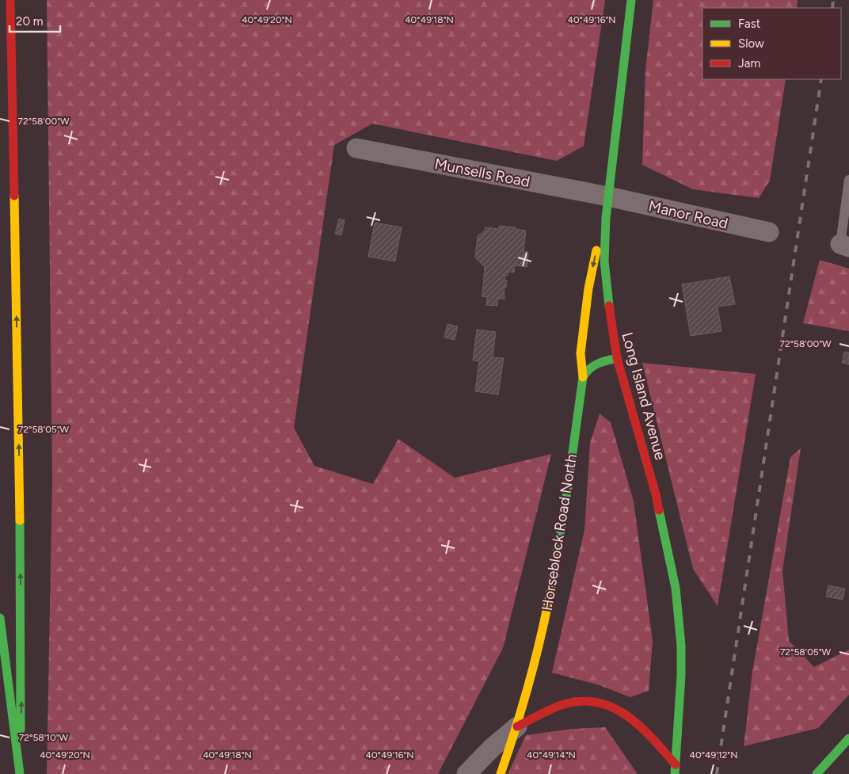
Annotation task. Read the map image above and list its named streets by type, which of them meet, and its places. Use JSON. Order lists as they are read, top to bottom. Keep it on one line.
{"streets":{"main road":["Long Island Avenue","Horseblock Road North"],"street":["Munsells Road","Manor Road"]},"crossings":[["Munsells Road","Manor Road"],["Munsells Road","Long Island Avenue"],["Munsells Road","Horseblock Road North"],["Manor Road","Long Island Avenue"],["Manor Road","Horseblock Road North"],["Long Island Avenue","Horseblock Road North"]],"legend":["Fast","Slow","Jam"],"scale_bar":"20 m","coordinates":["40°49'20\"N","40°49'18\"N","40°49'16\"N","72°58'00\"W","72°58'05\"W","72°58'10\"W","40°49'14\"N","40°49'12\"N"]}
